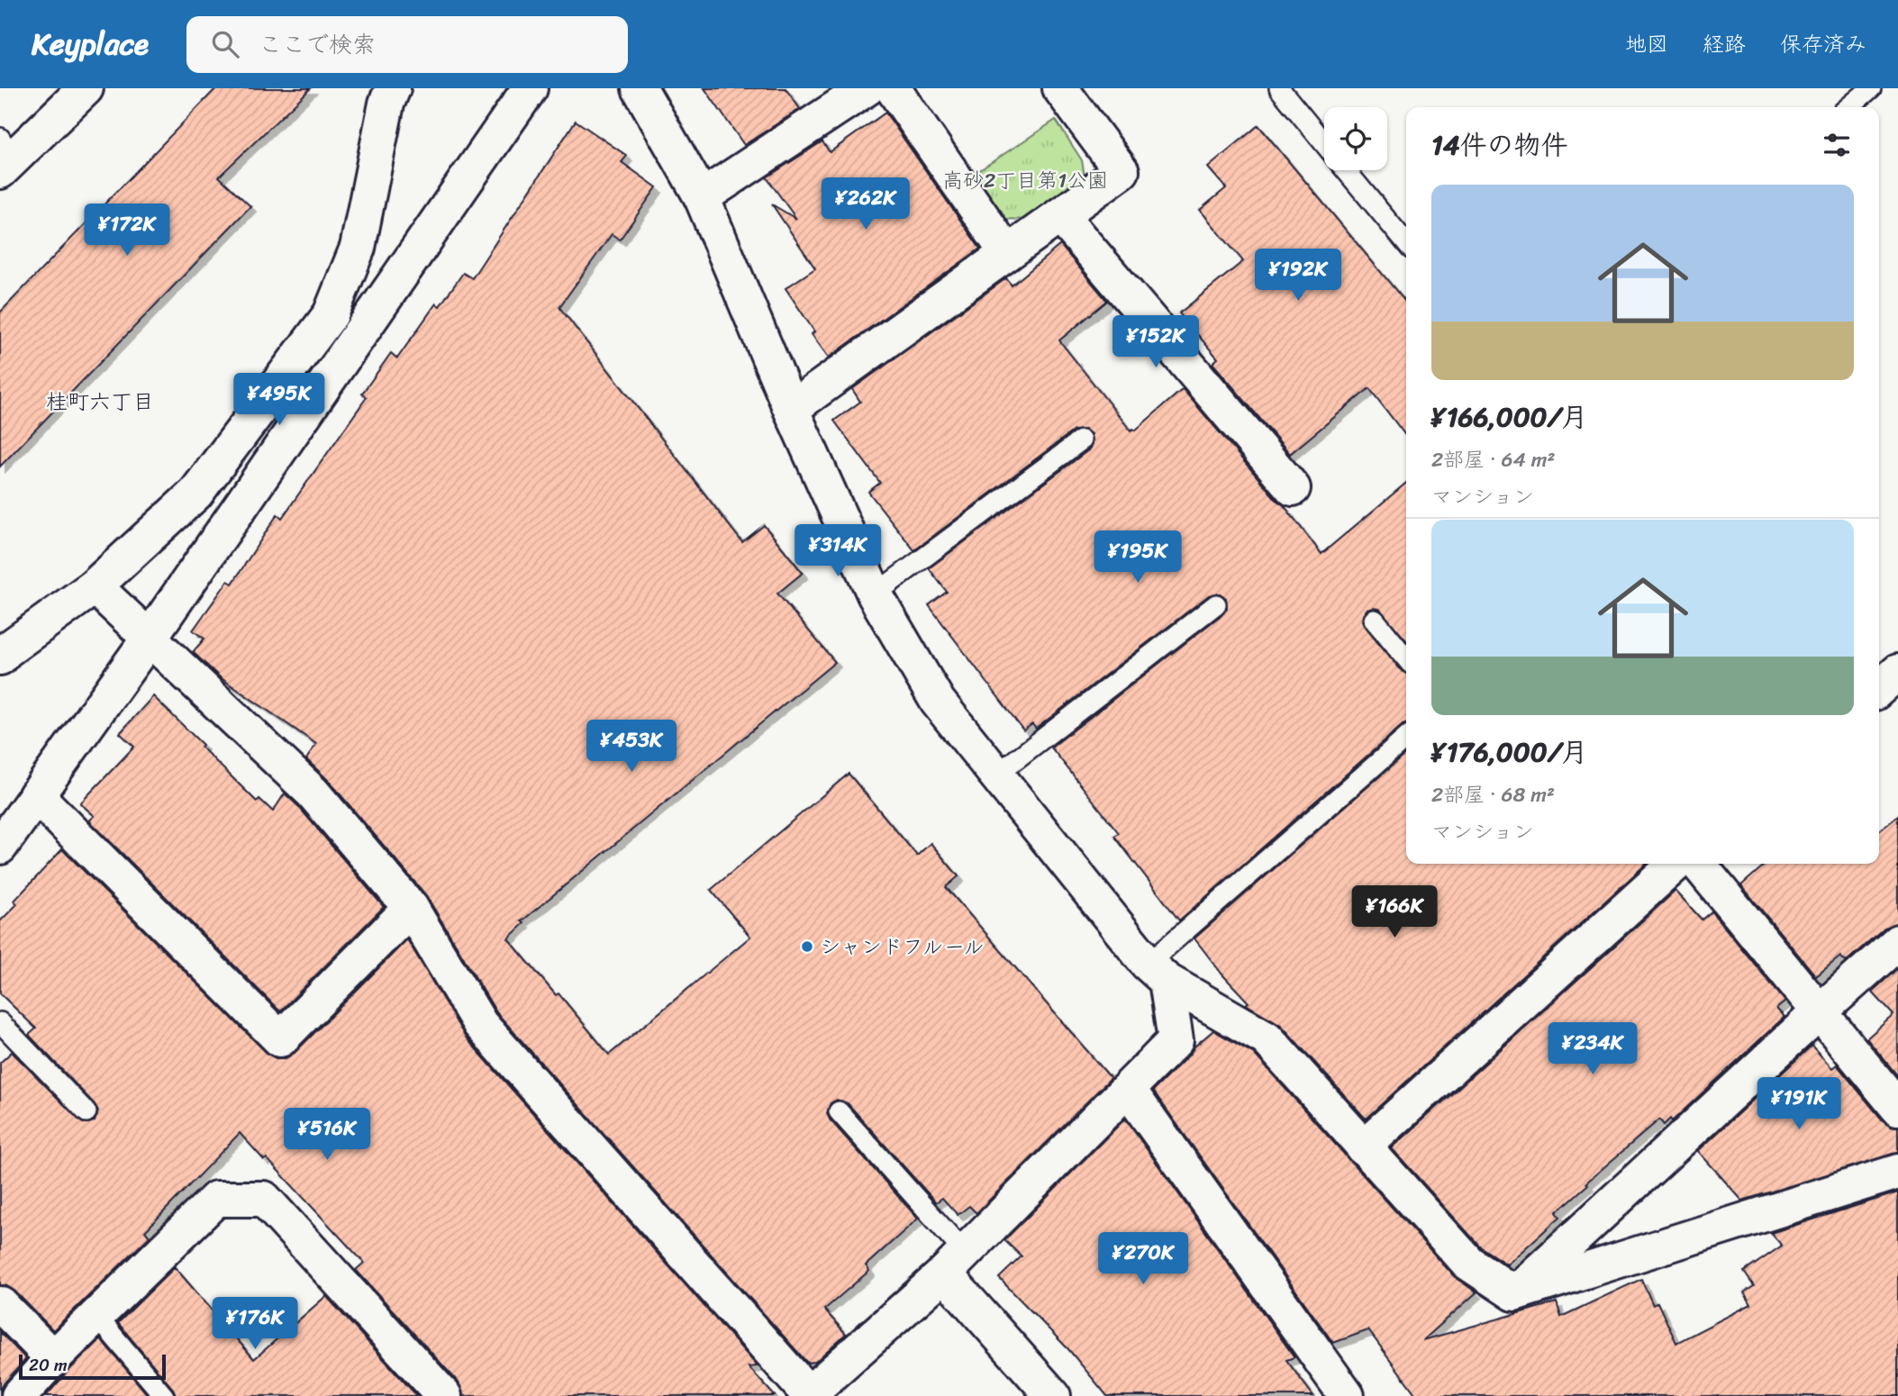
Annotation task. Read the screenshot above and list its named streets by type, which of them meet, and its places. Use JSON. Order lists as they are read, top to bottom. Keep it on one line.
{"districts":["桂町六丁目"],"parks":["高砂2丁目第1公園"],"places":["シャンドフルール"],"scale_bar":"20 m","page":{"header":"Keyplace","search":"ここで検索","nav":["地図","経路","保存済み"],"heading":"14件の物件","price":["¥262K","¥172K","¥192K","¥152K","¥495K","¥314K","¥195K","¥453K","¥166K","¥234K","¥191K","¥516K","¥270K","¥176K"],"list":[{"name":"¥166,000/月","note":"2部屋 · 64 m² · マンション"},{"name":"¥176,000/月","note":"2部屋 · 68 m² · マンション"}],"scale":"20 m"}}
